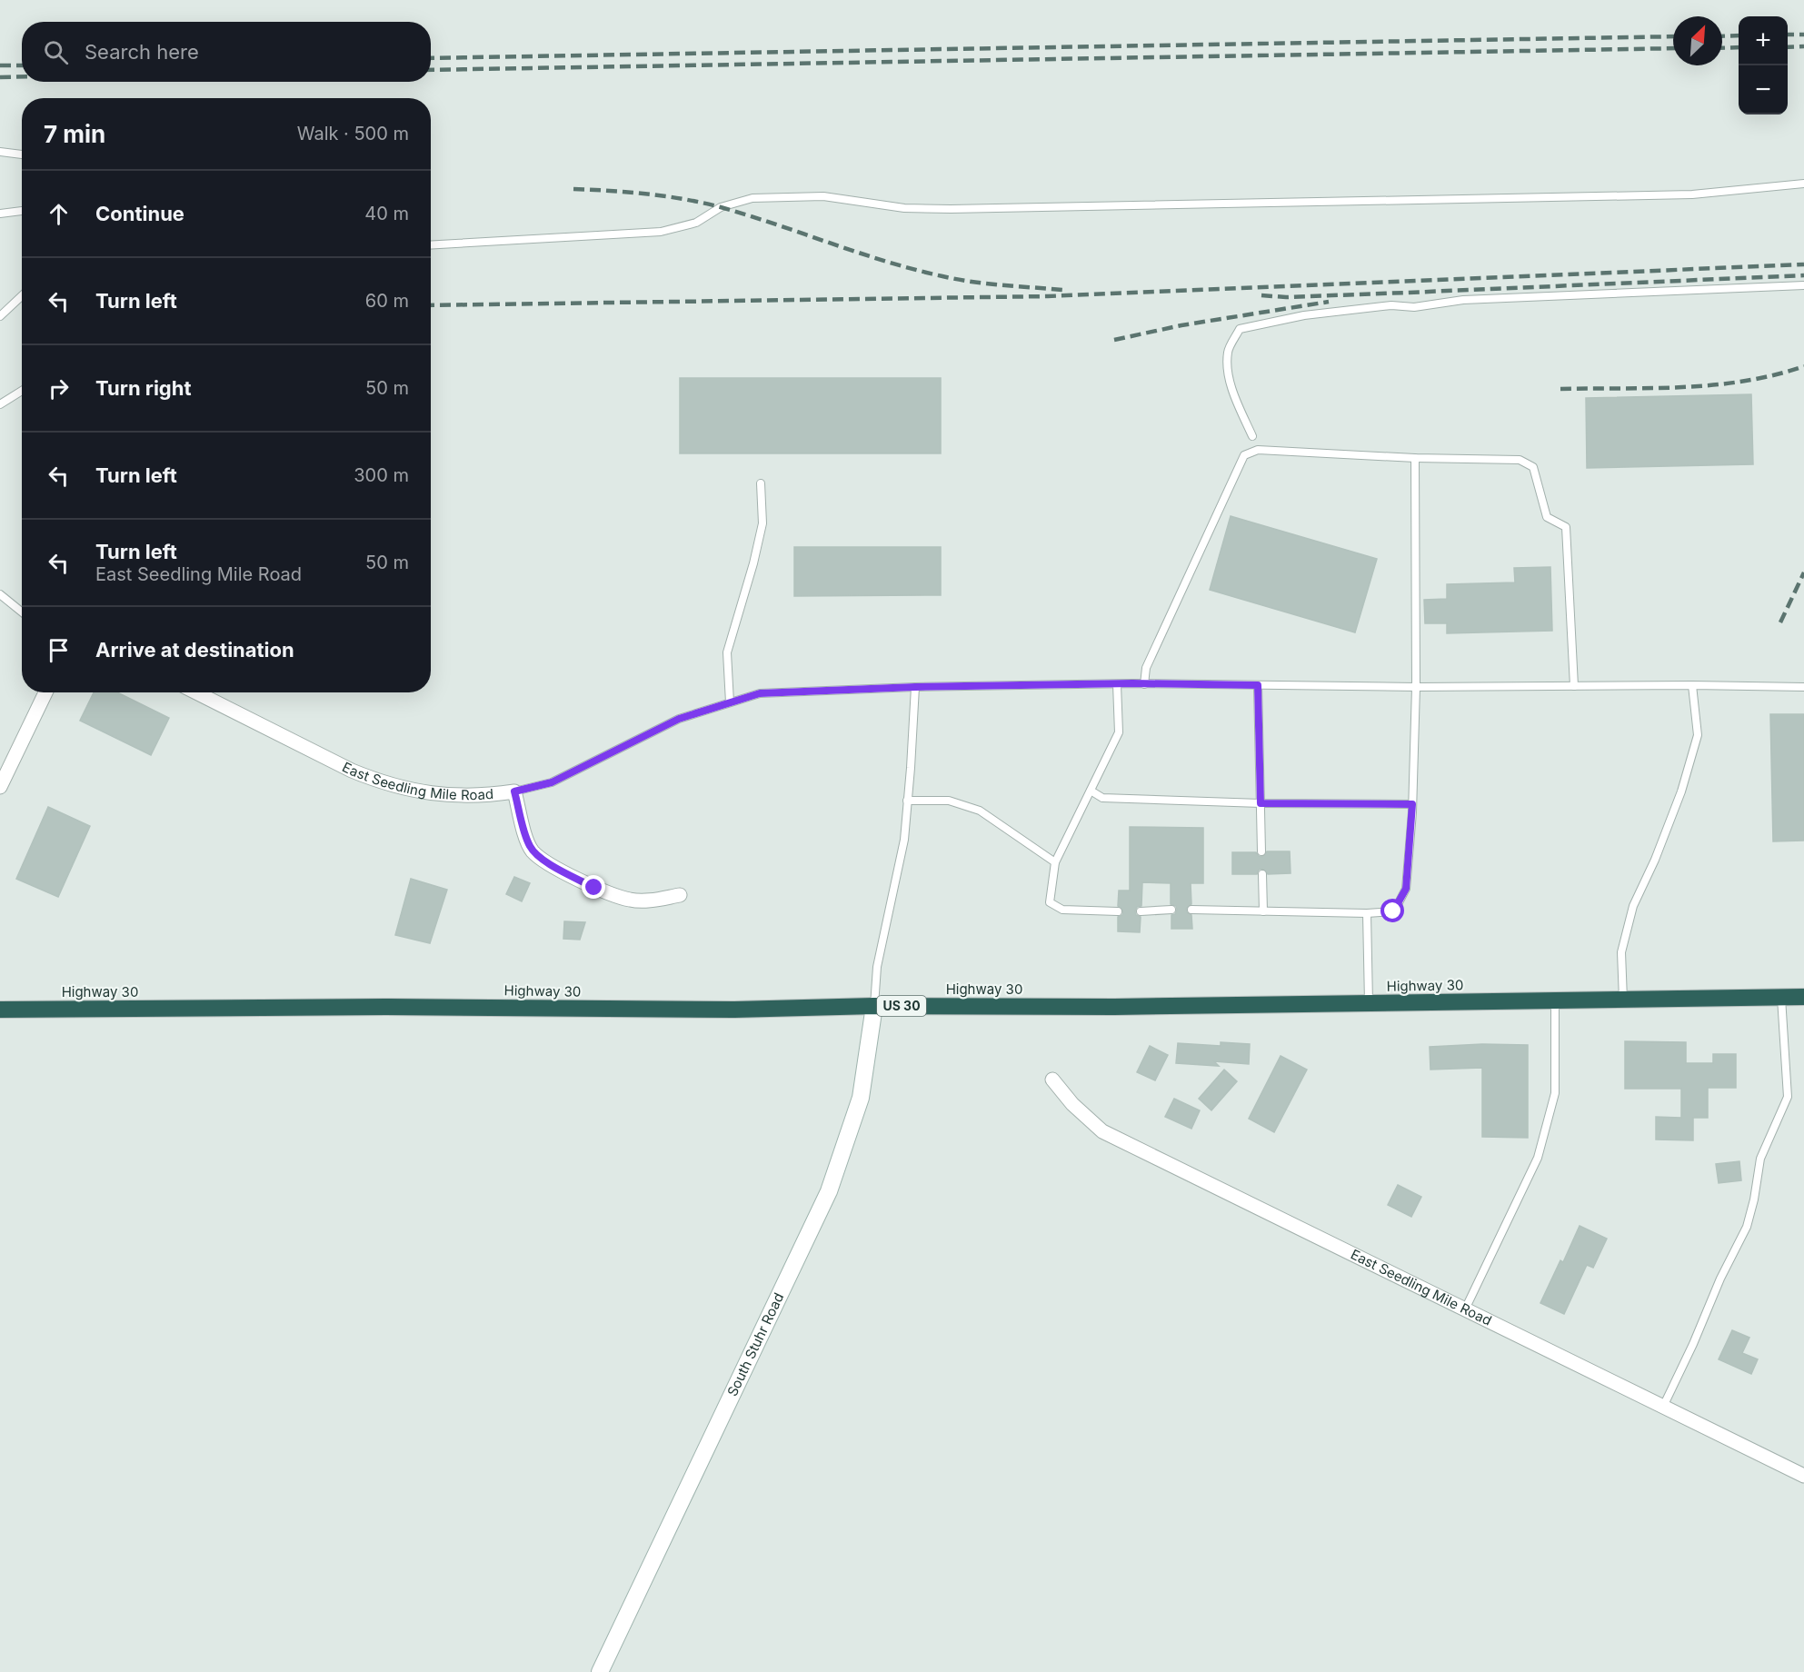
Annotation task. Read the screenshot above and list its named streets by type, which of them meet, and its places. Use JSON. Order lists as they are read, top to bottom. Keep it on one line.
{"streets":{"highway":["Highway 30","US 30"],"main road":["South Stuhr Road"],"street":["East Seedling Mile Road"]},"crossings":[["Highway 30","South Stuhr Road"]],"north":"top right","page":{"map_buttons":["+","−"],"search":"Search here","heading":["7 min","Walk · 500 m"],"list":[["Continue","40 m"],["Turn left","60 m"],["Turn right","50 m"],["Turn left","300 m"],["Turn left","East Seedling Mile Road","50 m"],"Arrive at destination"]}}
